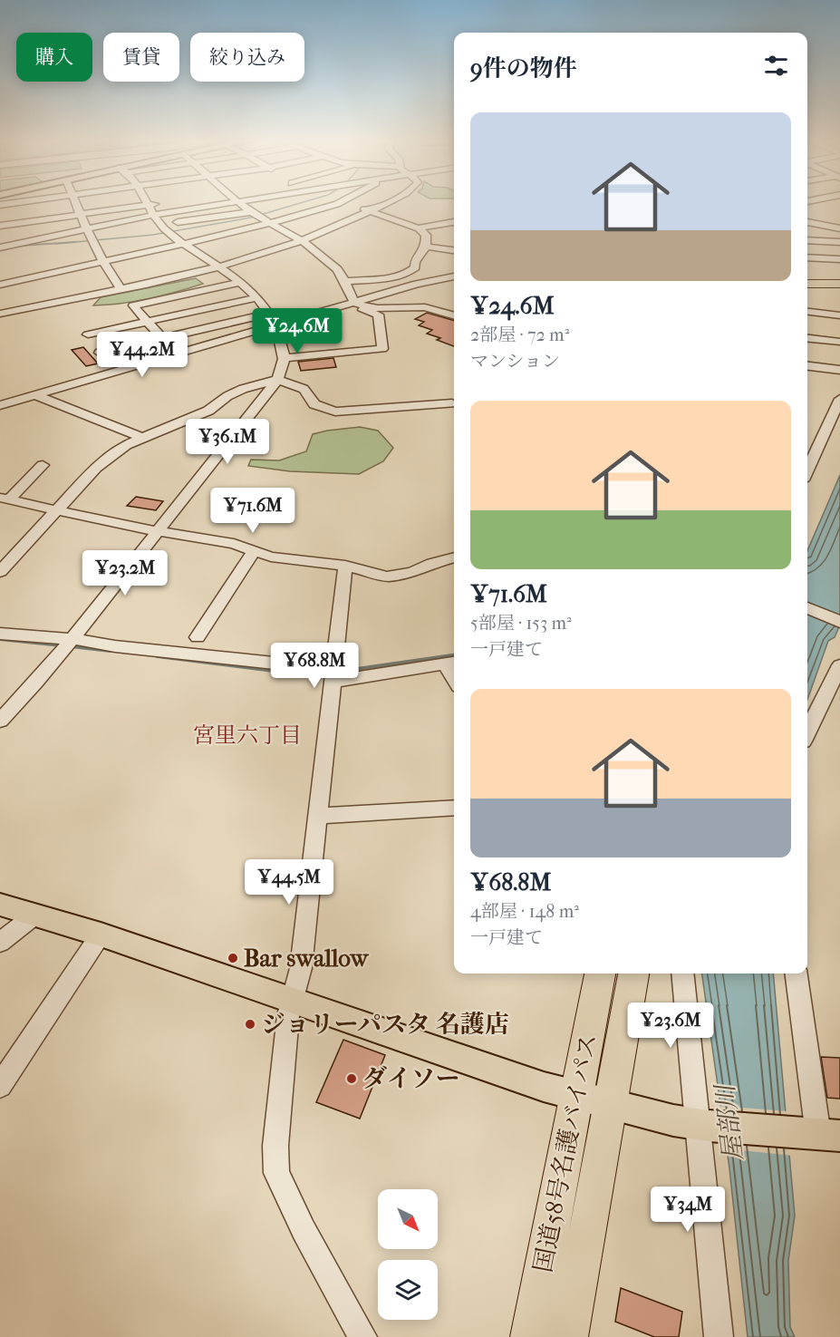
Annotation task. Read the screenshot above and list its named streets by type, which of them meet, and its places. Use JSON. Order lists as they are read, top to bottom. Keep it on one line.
{"streets":{"highway":["国道58号名護バイパス"]},"districts":["宮里六丁目"],"water":["屋部川"],"places":["Bar swallow","ジョリーパスタ 名護店","ダイソー"],"north":"bottom right","page":{"chip":["購入","賃貸","絞り込み"],"heading":"9件の物件","list":[{"name":"¥24.6M","note":"2部屋 · 72 m² · マンション"},{"name":"¥71.6M","note":"5部屋 · 153 m² · 一戸建て"},{"name":"¥68.8M","note":"4部屋 · 148 m² · 一戸建て"}],"price":["¥24.6M","¥44.2M","¥36.1M","¥71.6M","¥23.2M","¥68.8M","¥44.5M","¥23.6M","¥34M"]}}
